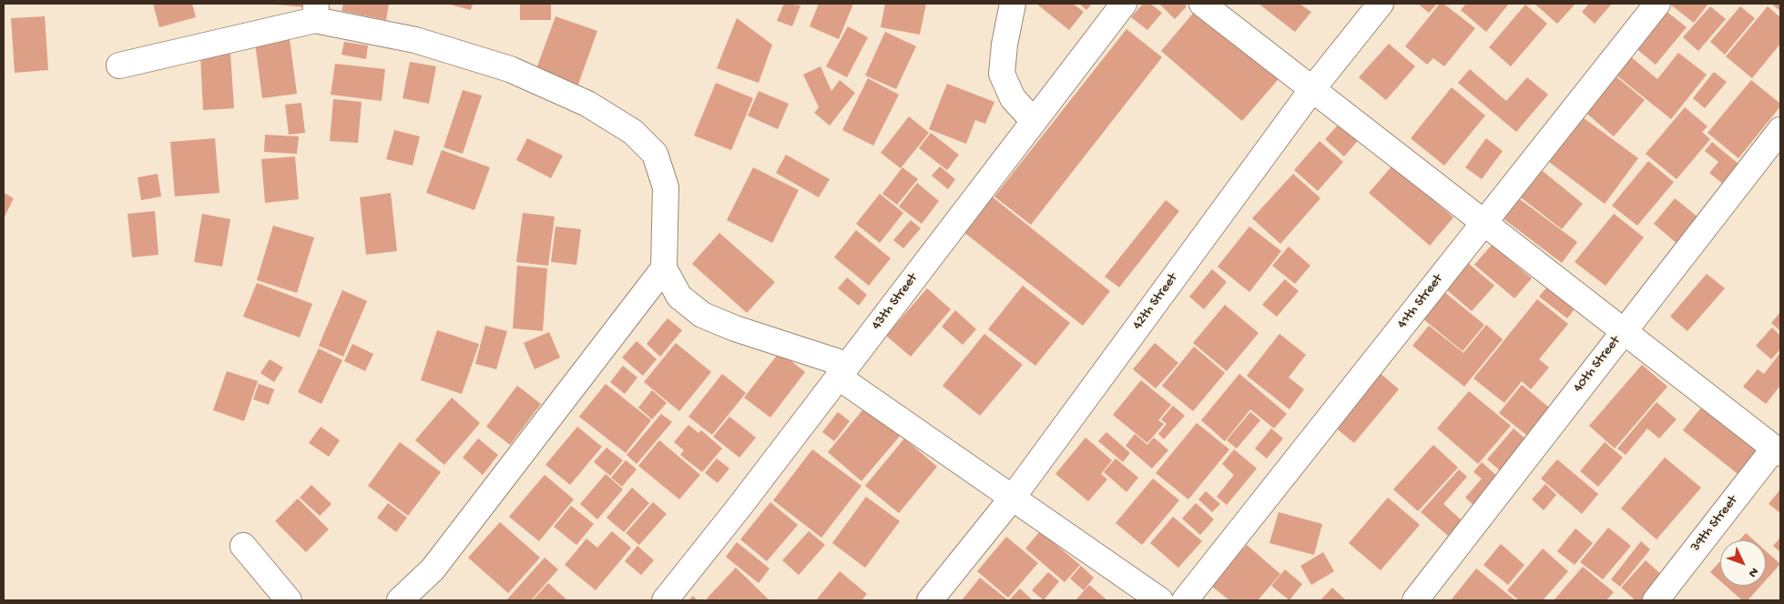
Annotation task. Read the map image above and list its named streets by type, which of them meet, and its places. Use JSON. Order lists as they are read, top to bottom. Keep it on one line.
{"streets":{"street":["43th Street","42th Street","41th Street","40th Street","39th Street"]},"north":"bottom right"}
